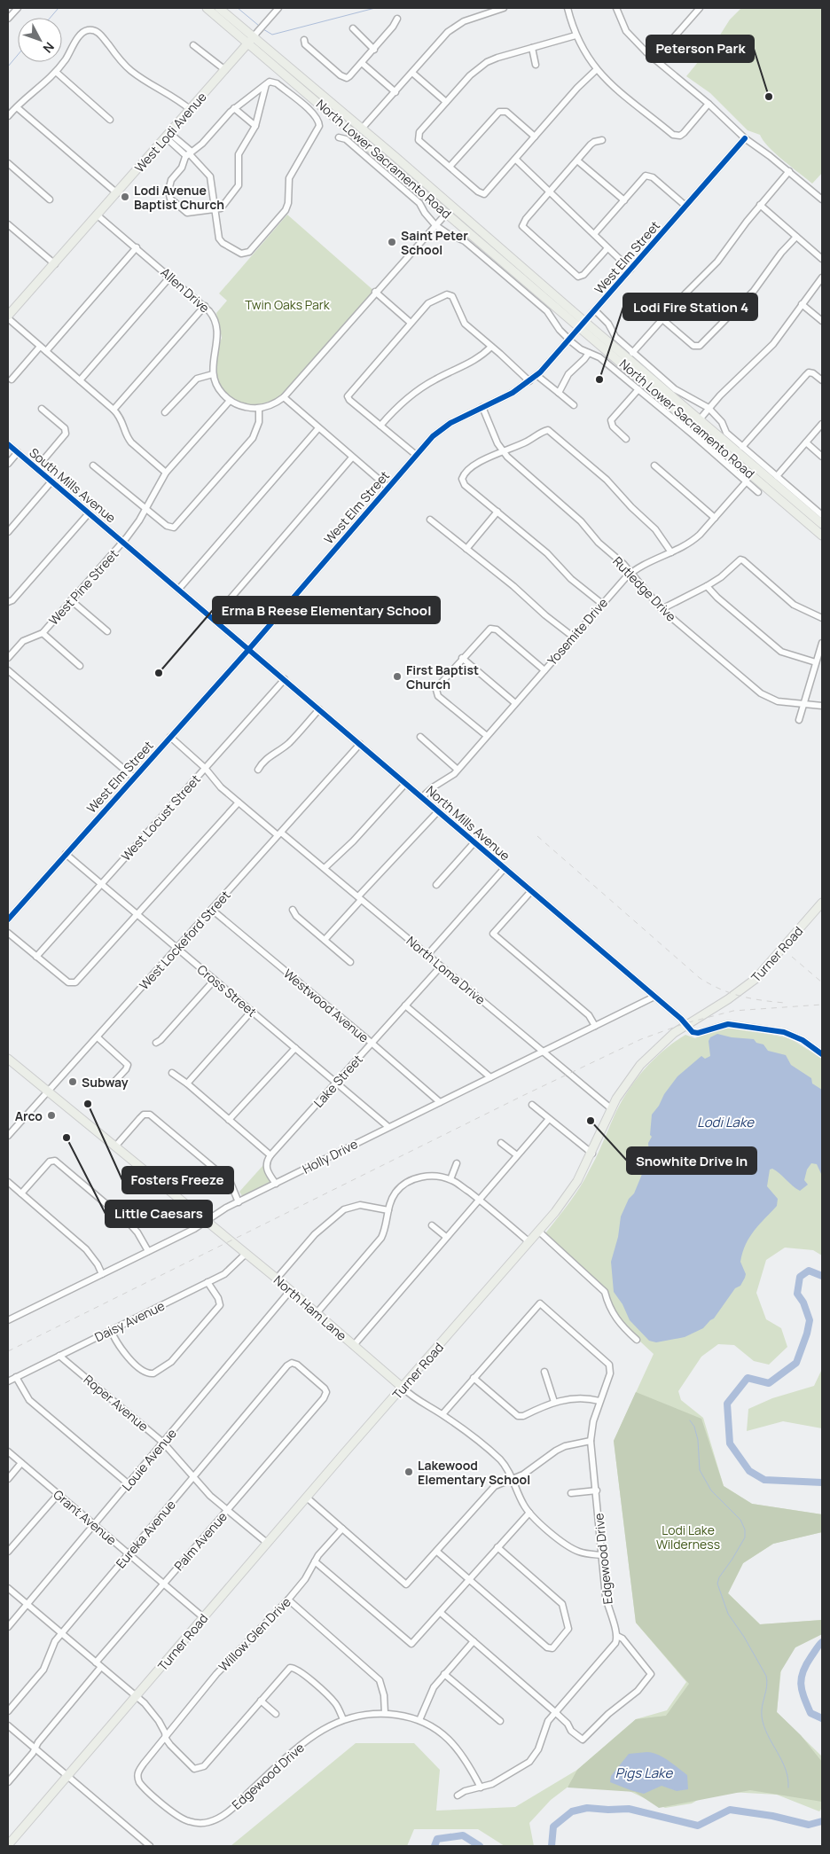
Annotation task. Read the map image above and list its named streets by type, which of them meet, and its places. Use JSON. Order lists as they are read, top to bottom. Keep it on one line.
{"streets":{"main road":["West Lodi Avenue","North Lower Sacramento Road","Turner Road","North Ham Lane"],"street":["West Elm Street","Allen Drive","South Mills Avenue","West Pine Street","Rutledge Drive","Yosemite Drive","West Locust Street","North Mills Avenue","West Lockeford Street","North Loma Drive","Cross Street","Westwood Avenue","Lake Street","Holly Drive","Daisy Avenue","Roper Avenue","Louie Avenue","Grant Avenue","Eureka Avenue","Palm Avenue","Edgewood Drive","Willow Glen Drive"]},"crossings":[["West Lodi Avenue","North Lower Sacramento Road"],["West Lodi Avenue","Allen Drive"],["North Lower Sacramento Road","West Elm Street"],["West Elm Street","Rutledge Drive"],["West Elm Street","North Mills Avenue"],["West Elm Street","North Loma Drive"],["West Elm Street","Cross Street"],["South Mills Avenue","West Pine Street"],["South Mills Avenue","North Mills Avenue"],["West Pine Street","North Mills Avenue"],["Rutledge Drive","Yosemite Drive"],["Yosemite Drive","North Mills Avenue"],["West Locust Street","North Mills Avenue"],["West Locust Street","North Loma Drive"],["West Locust Street","Cross Street"],["North Mills Avenue","West Lockeford Street"],["North Mills Avenue","Turner Road"],["North Mills Avenue","Holly Drive"],["West Lockeford Street","North Loma Drive"],["West Lockeford Street","Cross Street"],["West Lockeford Street","Westwood Avenue"],["West Lockeford Street","North Ham Lane"],["Turner Road","North Loma Drive"],["Turner Road","North Ham Lane"],["Turner Road","Roper Avenue"],["Turner Road","Grant Avenue"],["North Loma Drive","Lake Street"],["North Loma Drive","Holly Drive"],["Cross Street","Lake Street"],["Cross Street","Holly Drive"],["Westwood Avenue","Lake Street"],["Westwood Avenue","Holly Drive"],["Holly Drive","North Ham Lane"],["North Ham Lane","Daisy Avenue"],["North Ham Lane","Louie Avenue"],["North Ham Lane","Edgewood Drive"],["Daisy Avenue","Roper Avenue"],["Roper Avenue","Louie Avenue"],["Roper Avenue","Eureka Avenue"],["Roper Avenue","Palm Avenue"],["Louie Avenue","Grant Avenue"],["Grant Avenue","Eureka Avenue"],["Grant Avenue","Palm Avenue"],["Eureka Avenue","Palm Avenue"],["Edgewood Drive","Willow Glen Drive"]],"water":["Lodi Lake","Pigs Lake"],"parks":["Twin Oaks Park","Lodi Lake Wilderness"],"places":["Peterson Park","Lodi Avenue Baptist Church","Saint Peter School","Lodi Fire Station 4","Erma B Reese Elementary School","First Baptist Church","Subway","Fosters Freeze","Arco","Snowhite Drive In","Little Caesars","Lakewood Elementary School"],"north":"bottom right"}
